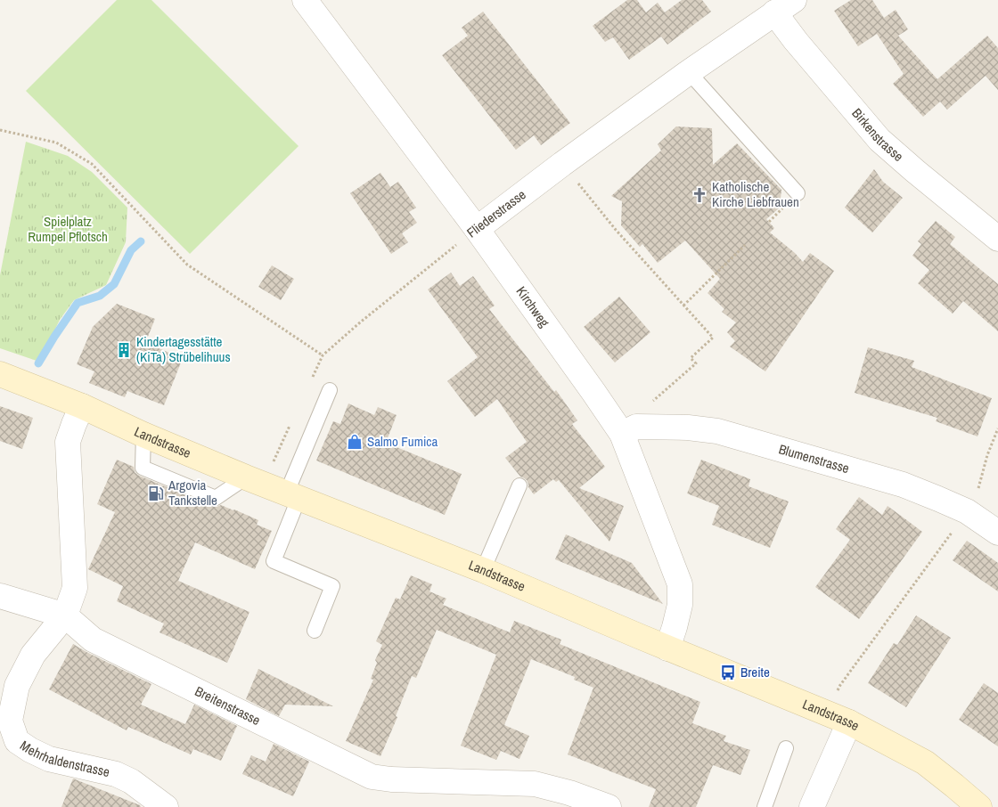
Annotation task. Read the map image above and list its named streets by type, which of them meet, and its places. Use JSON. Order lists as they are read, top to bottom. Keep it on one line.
{"streets":{"main road":["Landstrasse"],"street":["Birkenstrasse","Fliederstrasse","Kirchweg","Blumenstrasse","Breitenstrasse","Mehrhaldenstrasse"]},"crossings":[["Birkenstrasse","Fliederstrasse"],["Fliederstrasse","Kirchweg"],["Kirchweg","Landstrasse"],["Kirchweg","Blumenstrasse"],["Breitenstrasse","Mehrhaldenstrasse"]],"parks":["Spielplatz Rumpel Pflotsch"],"places":{"church":["Katholische Kirche Liebfrauen"],"building":["Kindertagesstätte (KiTa) Strübelihuus"],"shop":["Salmo Fumica"],"fuel station":["Argovia Tankstelle"],"bus stop":["Breite"]}}
